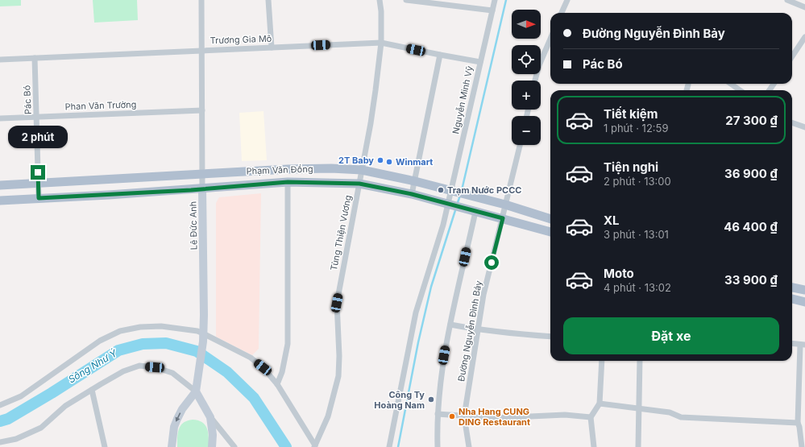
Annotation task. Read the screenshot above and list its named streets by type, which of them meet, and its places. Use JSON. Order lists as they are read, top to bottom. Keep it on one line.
{"streets":{"main road":["Phạm Văn Đồng"],"street":["Trương Gia Mô","Pác Bó","Nguyễn Minh Vỹ","Phan Văn Trường","Lê Đức Anh","Tùng Thiện Vương","Đường Nguyễn Đình Bảy"]},"crossings":[["Trương Gia Mô","Pác Bó"],["Trương Gia Mô","Nguyễn Minh Vỹ"],["Trương Gia Mô","Lê Đức Anh"],["Trương Gia Mô","Tùng Thiện Vương"],["Pác Bó","Phan Văn Trường"],["Pác Bó","Phạm Văn Đồng"],["Nguyễn Minh Vỹ","Phạm Văn Đồng"],["Phan Văn Trường","Lê Đức Anh"],["Phạm Văn Đồng","Lê Đức Anh"],["Phạm Văn Đồng","Tùng Thiện Vương"],["Phạm Văn Đồng","Đường Nguyễn Đình Bảy"]],"water":["Sông Như Ý"],"places":["2T Baby","Winmart","Trạm Nước PCCC","Công Ty Hoàng Nam","Nha Hang CUNG DING Restaurant"],"north":"right","page":{"map_buttons":["+","−"],"banner":["Đường Nguyễn Đình Bảy","Pác Bó"],"list":[{"name":"Tiết kiệm","note":"1 phút · 12:59","value":"27 300 ₫"},{"name":"Tiện nghi","note":"2 phút · 13:00","value":"36 900 ₫"},{"name":"XL","note":"3 phút · 13:01","value":"46 400 ₫"},{"name":"Moto","note":"4 phút · 13:02","value":"33 900 ₫"}],"bubble":"2 phút","buttons":"Đặt xe"}}
